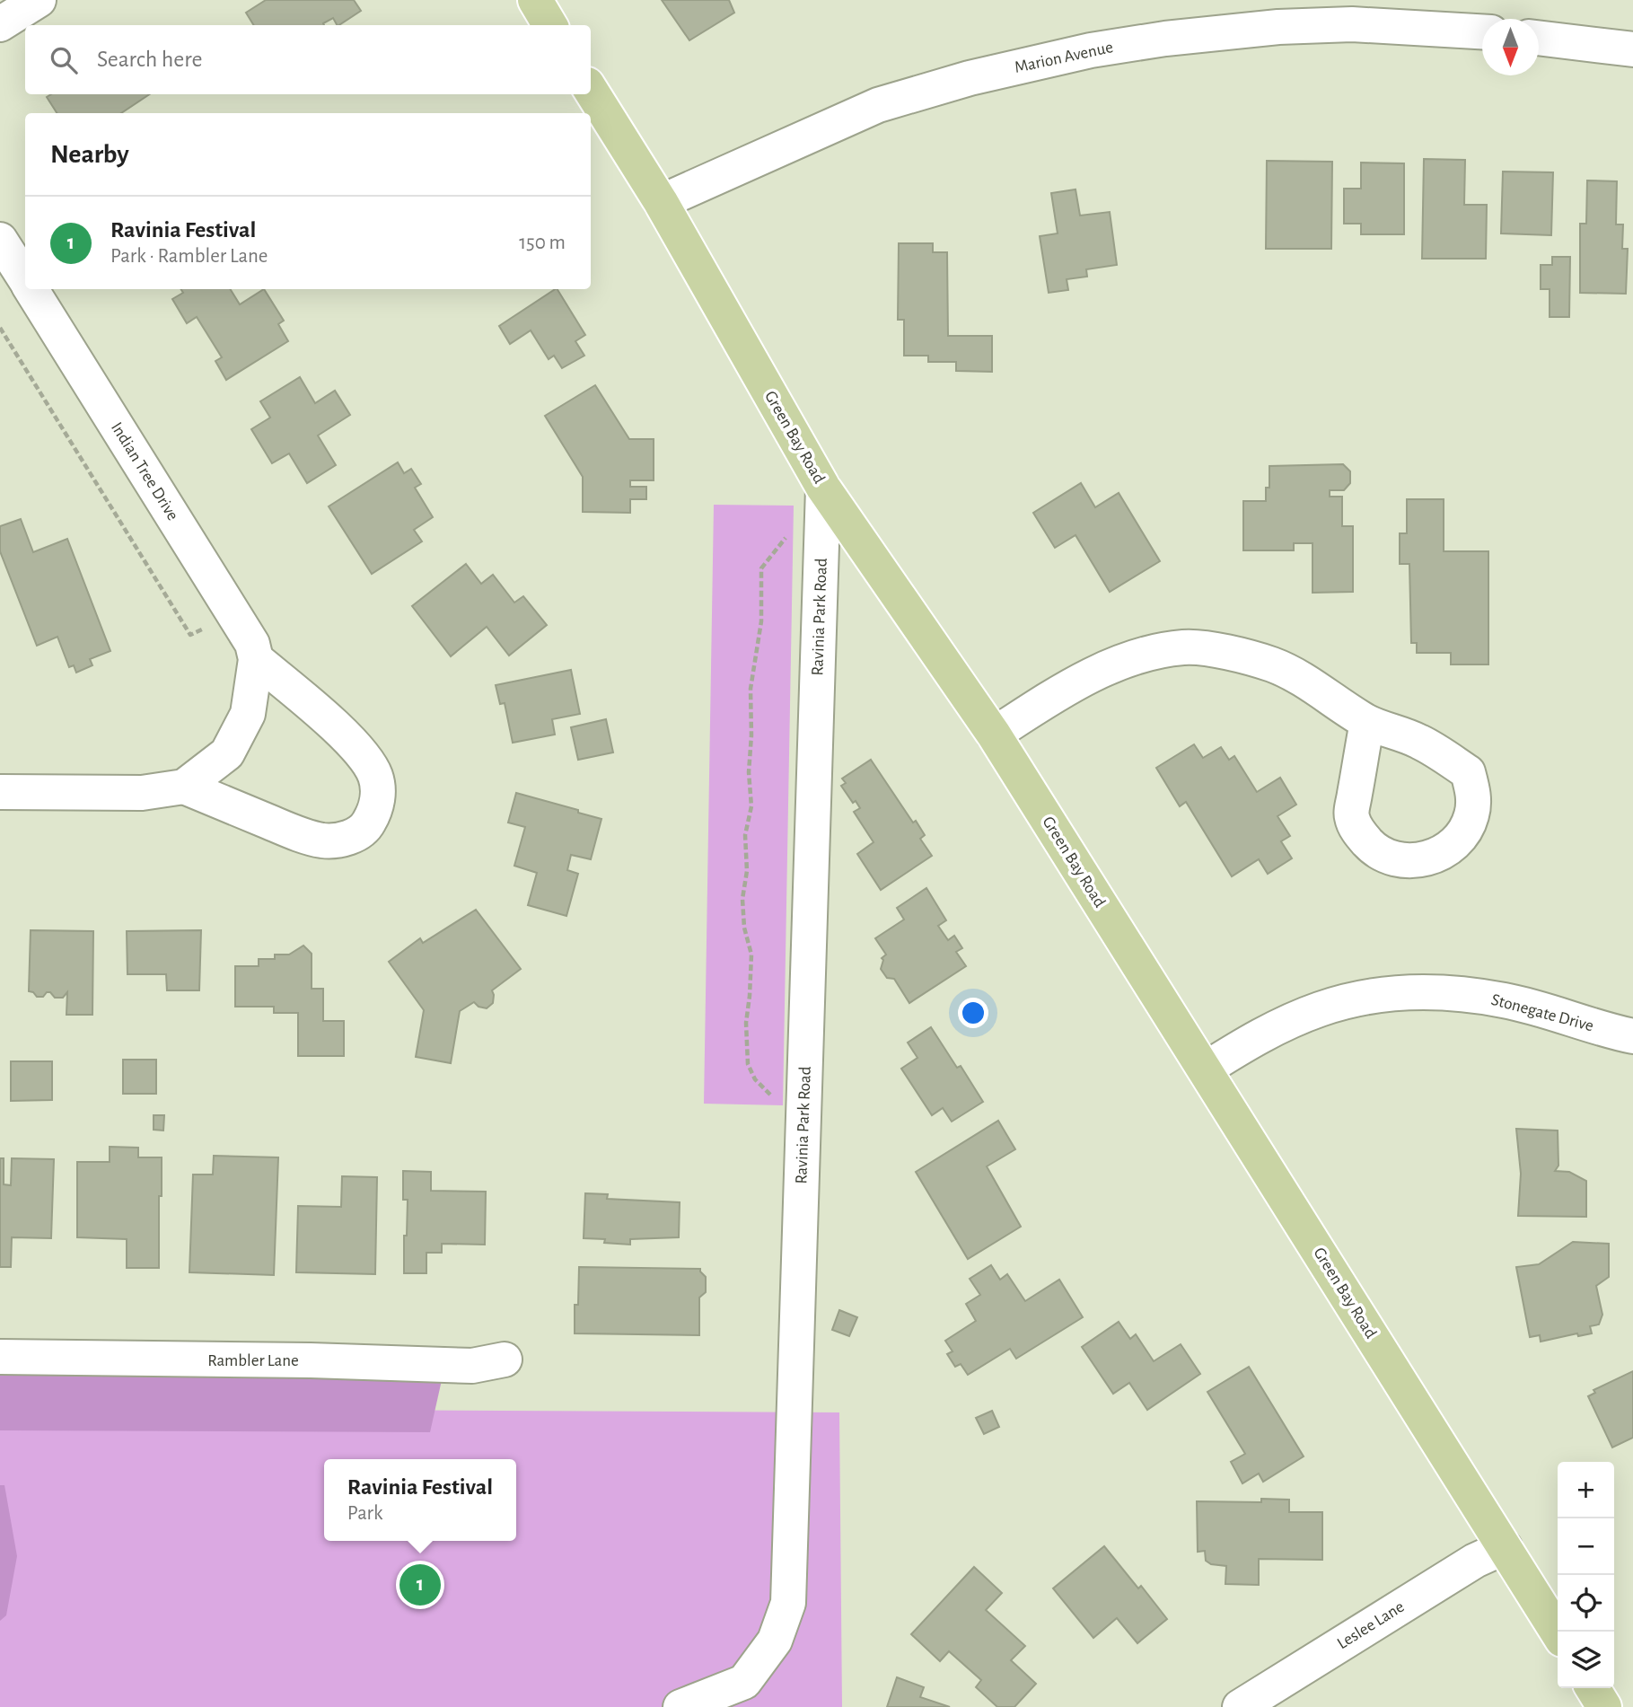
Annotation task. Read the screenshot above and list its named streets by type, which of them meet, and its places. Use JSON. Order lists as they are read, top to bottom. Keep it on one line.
{"streets":{"main road":["Green Bay Road"],"street":["Marion Avenue","Indian Tree Drive","Ravinia Park Road","Stonegate Drive","Rambler Lane","Leslee Lane"]},"crossings":[["Marion Avenue","Green Bay Road"],["Green Bay Road","Ravinia Park Road"],["Green Bay Road","Stonegate Drive"],["Green Bay Road","Leslee Lane"]],"north":"bottom","page":{"search":"Search here","heading":"Nearby","list":[{"mark":"1","name":"Ravinia Festival","note":"Park · Rambler Lane","value":"150 m"}],"popup":["Ravinia Festival","Park"],"map_buttons":["+","−"],"pins":"1"}}
